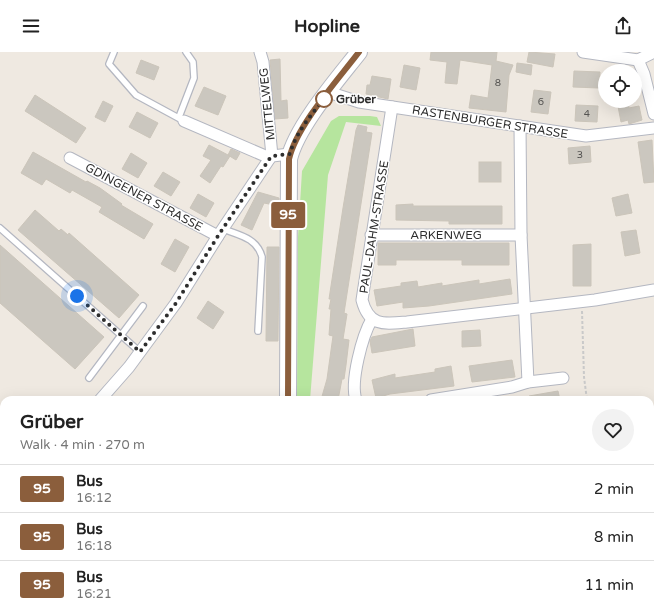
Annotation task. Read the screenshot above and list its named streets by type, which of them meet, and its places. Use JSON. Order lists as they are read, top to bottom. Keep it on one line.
{"streets":{"main road":["MITTELWEG"],"street":["RASTENBURGER STRASSE","GDINGENER STRASSE","PAUL-DAHM-STRASSE","ARKENWEG"]},"crossings":[["MITTELWEG","RASTENBURGER STRASSE"],["RASTENBURGER STRASSE","PAUL-DAHM-STRASSE"],["PAUL-DAHM-STRASSE","ARKENWEG"]],"places":["Grüber"],"lines":["bus line 95"],"house_numbers":["8","6","4","3"],"page":{"header":"Hopline","on_map":"95","heading":["Grüber","Walk · 4 min · 270 m"],"list":[{"mark":"95","name":"Bus","note":"16:12","value":"2 min"},{"mark":"95","name":"Bus","note":"16:18","value":"8 min"},{"mark":"95","name":"Bus","note":"16:21","value":"11 min"}]}}
